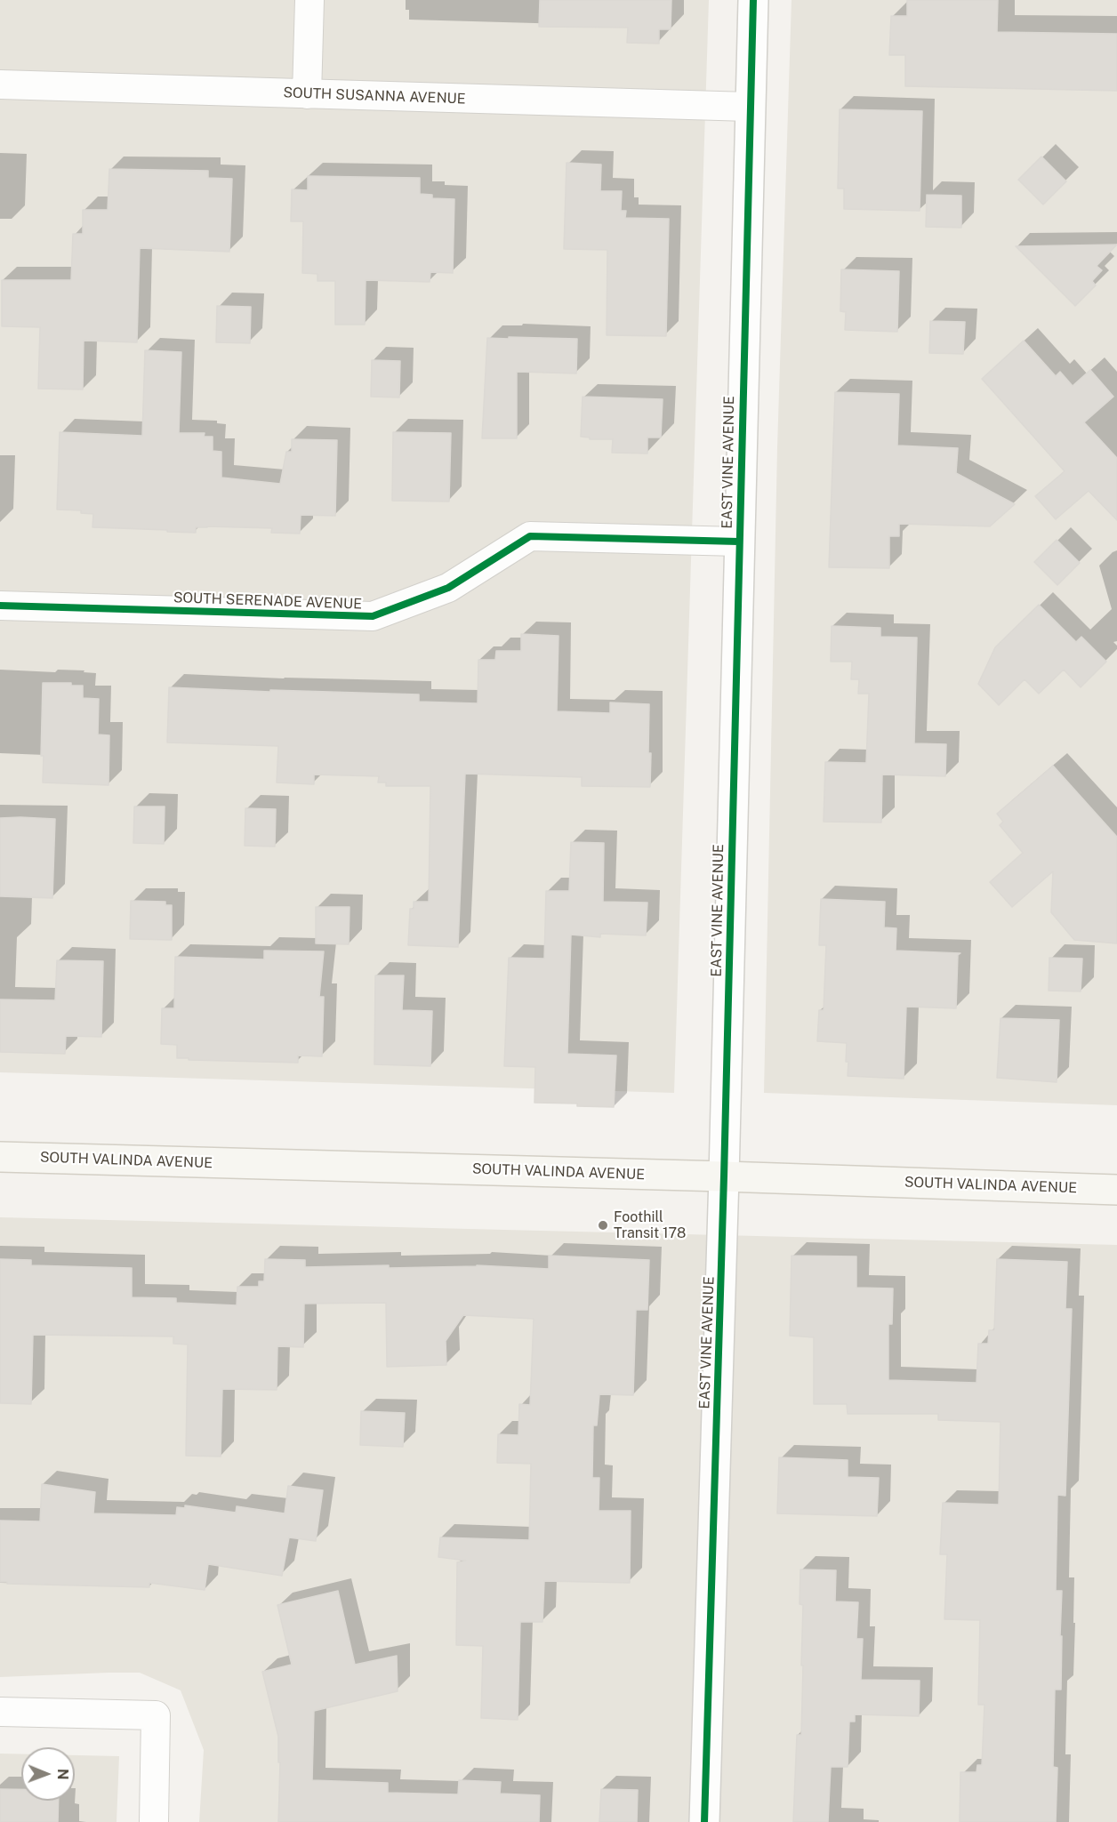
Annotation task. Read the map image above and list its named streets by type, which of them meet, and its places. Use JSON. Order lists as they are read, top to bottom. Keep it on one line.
{"streets":{"main road":["SOUTH VALINDA AVENUE"],"street":["SOUTH SUSANNA AVENUE","EAST VINE AVENUE","SOUTH SERENADE AVENUE"]},"crossings":[["SOUTH SUSANNA AVENUE","EAST VINE AVENUE"],["EAST VINE AVENUE","SOUTH SERENADE AVENUE"],["EAST VINE AVENUE","SOUTH VALINDA AVENUE"]],"places":["Foothill Transit 178"],"north":"right"}
